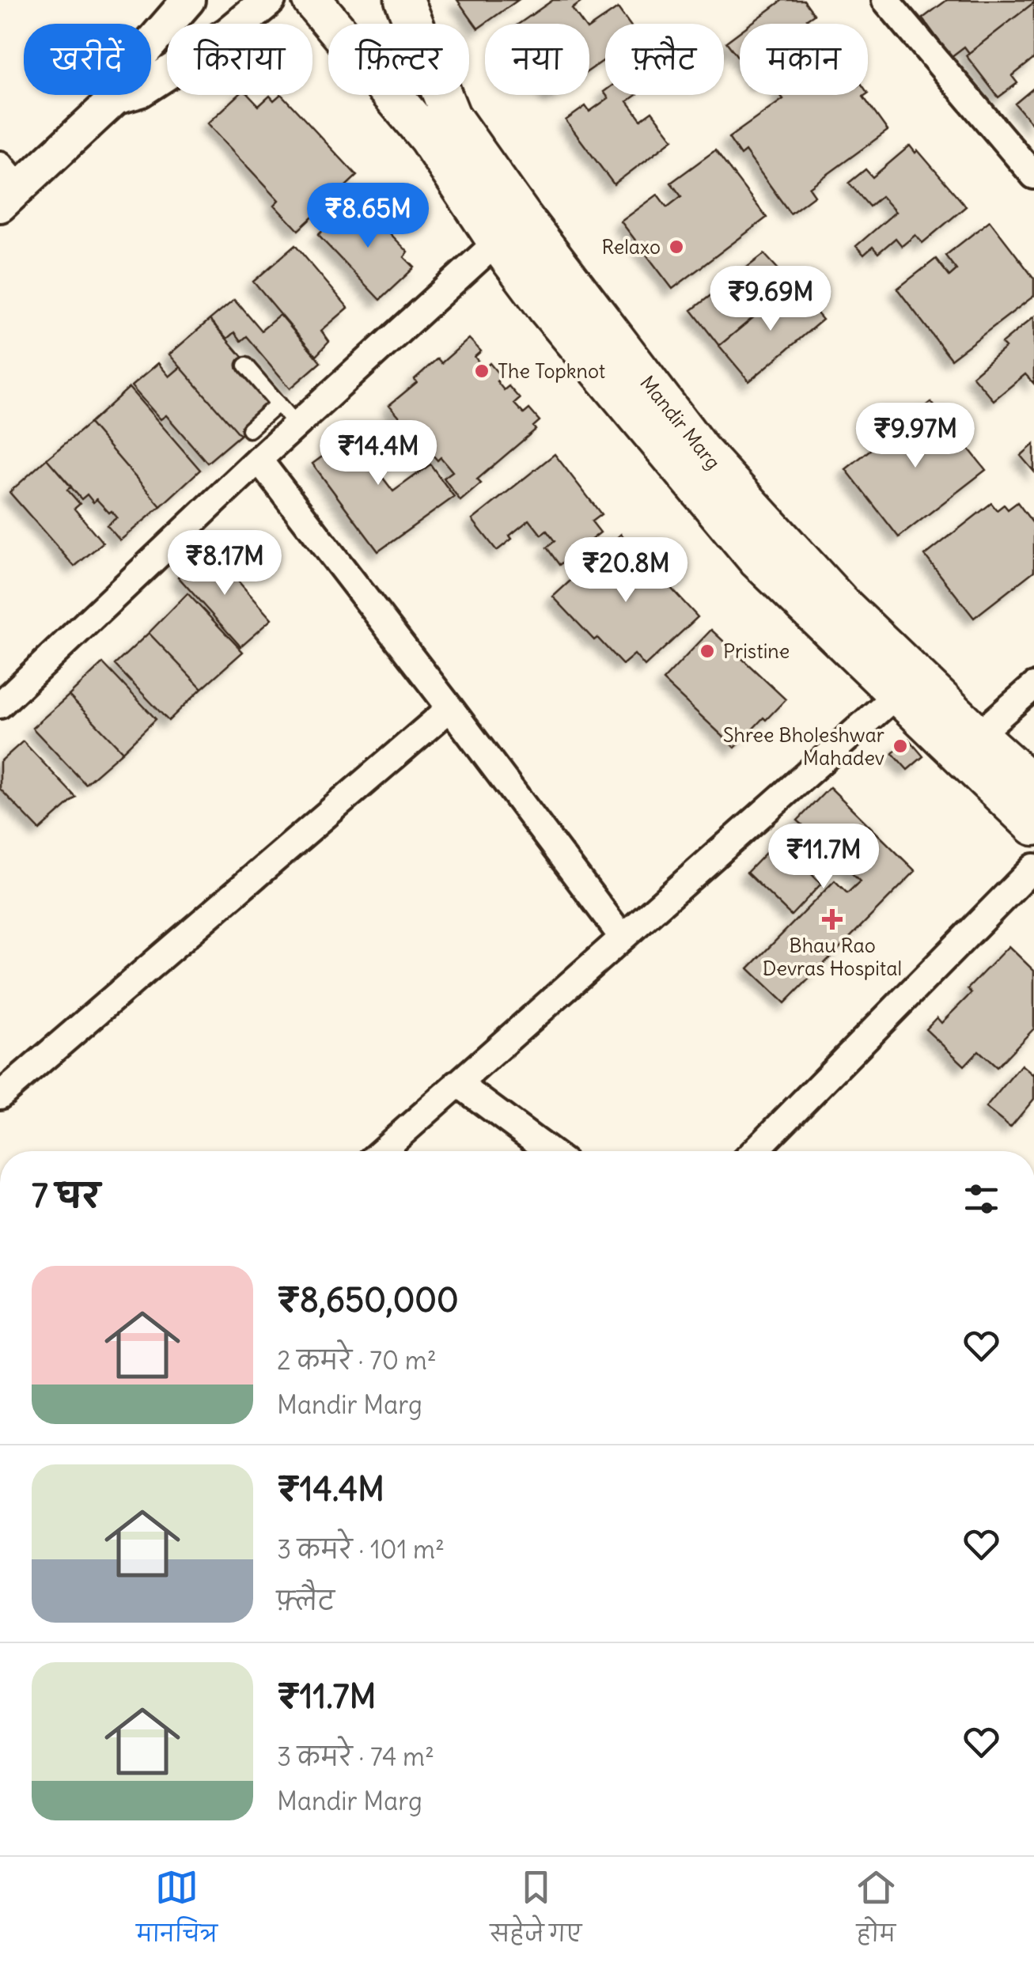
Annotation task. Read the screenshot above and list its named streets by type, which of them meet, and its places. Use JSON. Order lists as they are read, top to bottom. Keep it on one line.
{"places":{"other":["Relaxo","The Topknot","Pristine","Shree Bholeshwar Mahadev"],"health":["Bhau Rao Devras Hospital"]},"page":{"chip":["खरीदें","किराया","फ़िल्टर","नया","फ़्लैट","मकान"],"price":["₹8.65M","₹9.69M","₹9.97M","₹14.4M","₹8.17M","₹20.8M","₹11.7M"],"heading":"7 घर","list":[{"name":"₹8,650,000","note":"2 कमरे · 70 m² · Mandir Marg"},{"name":"₹14.4M","note":"3 कमरे · 101 m² · फ़्लैट"},{"name":"₹11.7M","note":"3 कमरे · 74 m² · Mandir Marg"}],"tabs":["मानचित्र","सहेजे गए","होम"]}}
